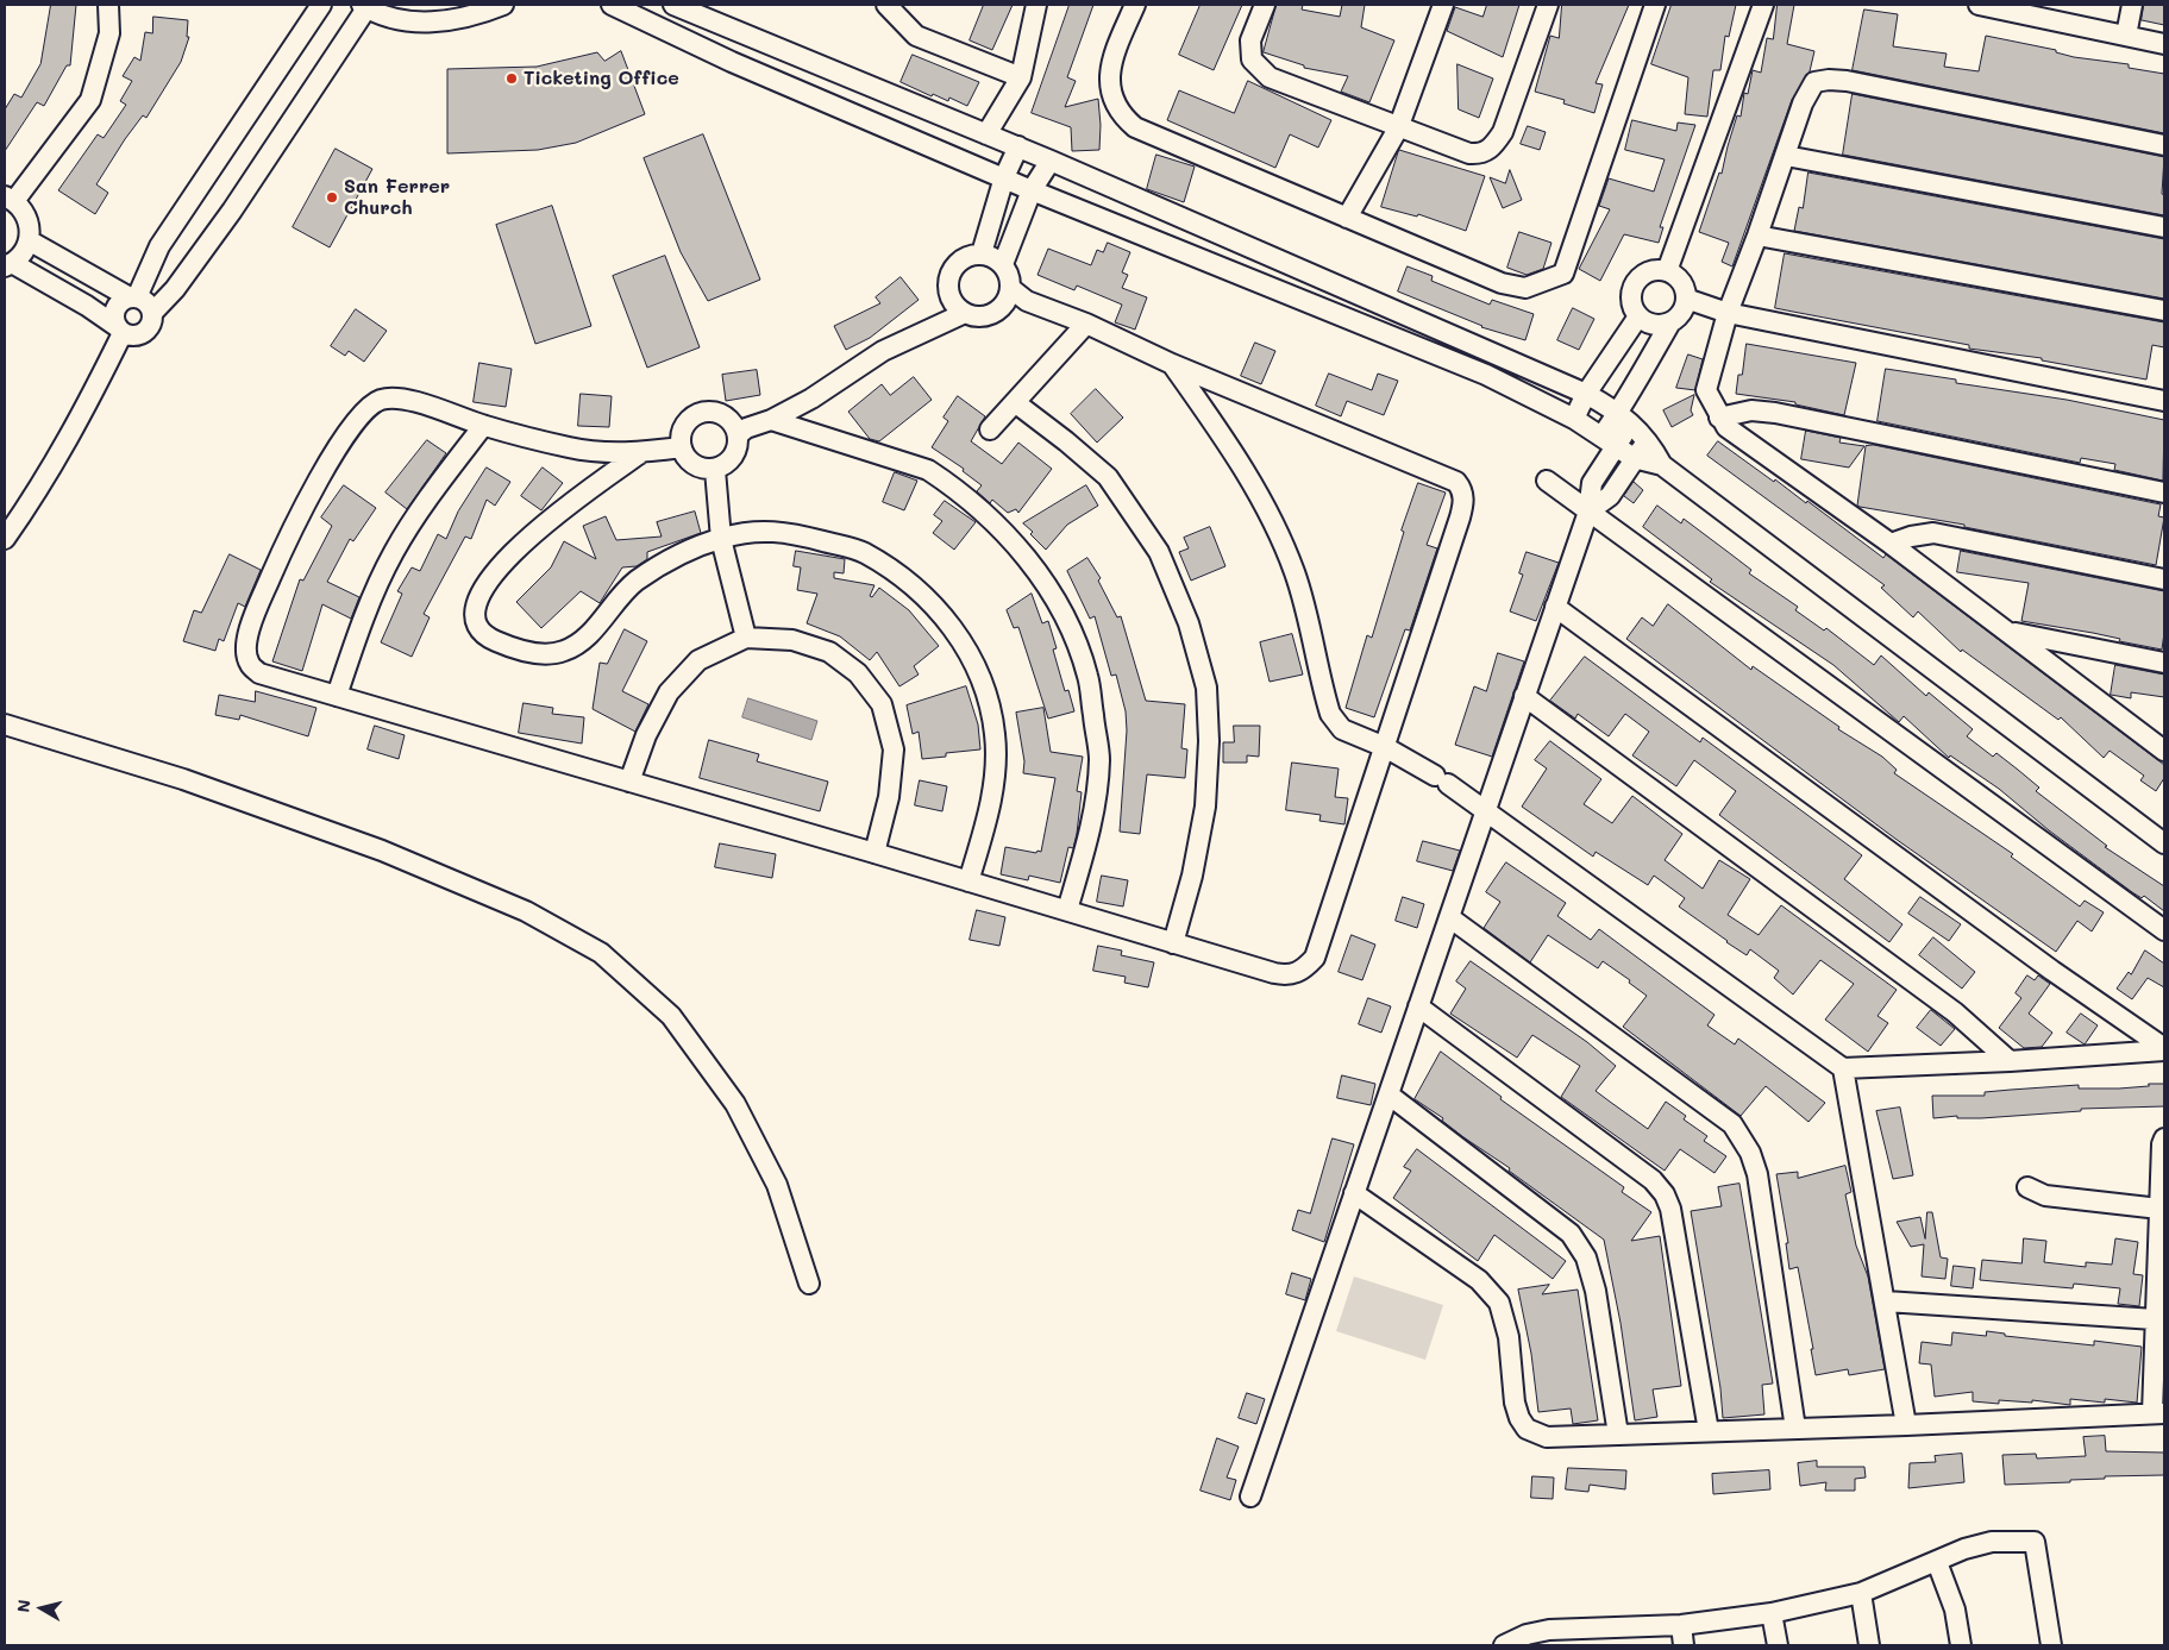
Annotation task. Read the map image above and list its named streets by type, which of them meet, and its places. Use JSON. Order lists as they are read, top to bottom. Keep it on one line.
{"places":["Ticketing Office","San Ferrer Church"],"north":"left"}
